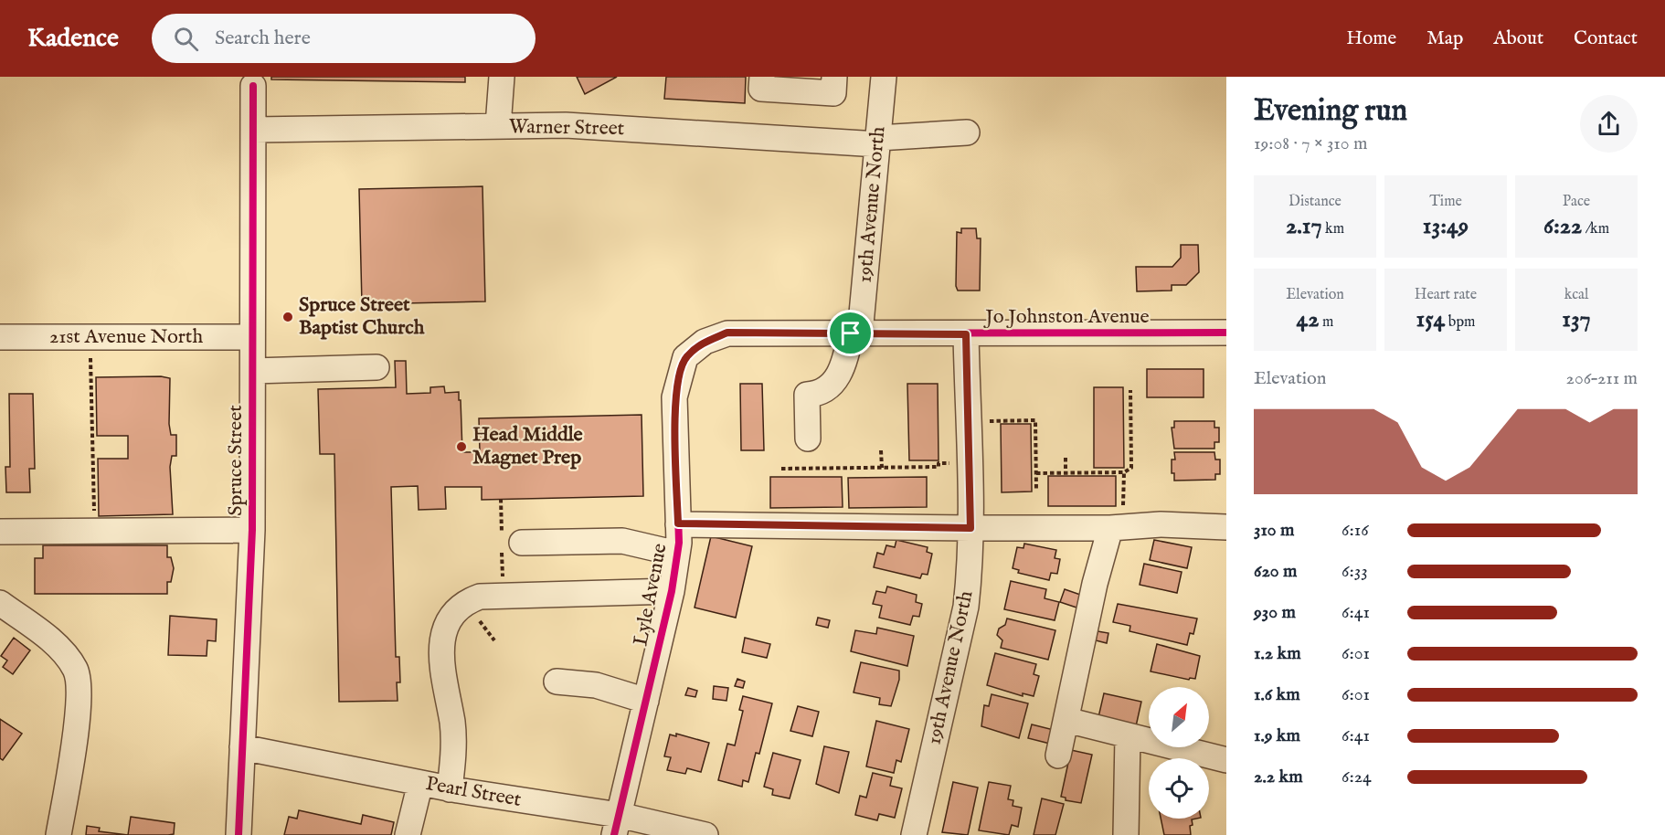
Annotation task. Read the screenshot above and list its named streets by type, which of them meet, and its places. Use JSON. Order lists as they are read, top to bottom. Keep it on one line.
{"streets":{"street":["Warner Street","19th Avenue North","Jo Johnston Avenue","21st Avenue North","Spruce Street","Lyle Avenue","Pearl Street"]},"crossings":[["Warner Street","19th Avenue North"],["Warner Street","Spruce Street"],["19th Avenue North","Jo Johnston Avenue"],["Jo Johnston Avenue","Lyle Avenue"],["21st Avenue North","Spruce Street"],["Spruce Street","Pearl Street"],["Lyle Avenue","Pearl Street"]],"places":["Spruce Street Baptist Church","Head Middle Magnet Prep"],"north":"top right","page":{"header":"Kadence","search":"Search here","nav":["Home","Map","About","Contact"],"heading":["Evening run","19:08 · 7 × 310 m"],"stats":[["Distance","2.17 km"],["Time","13:49"],["Pace","6:22 /km"],["Elevation","42 m"],["Heart rate","154 bpm"],["kcal","137"]],"chart":["Elevation","206–211 m"],"list":[{"name":"310 m","note":"6:16"},{"name":"620 m","note":"6:33"},{"name":"930 m","note":"6:41"},{"name":"1.2 km","note":"6:01"},{"name":"1.6 km","note":"6:01"},{"name":"1.9 km","note":"6:41"},{"name":"2.2 km","note":"6:24"}]}}
